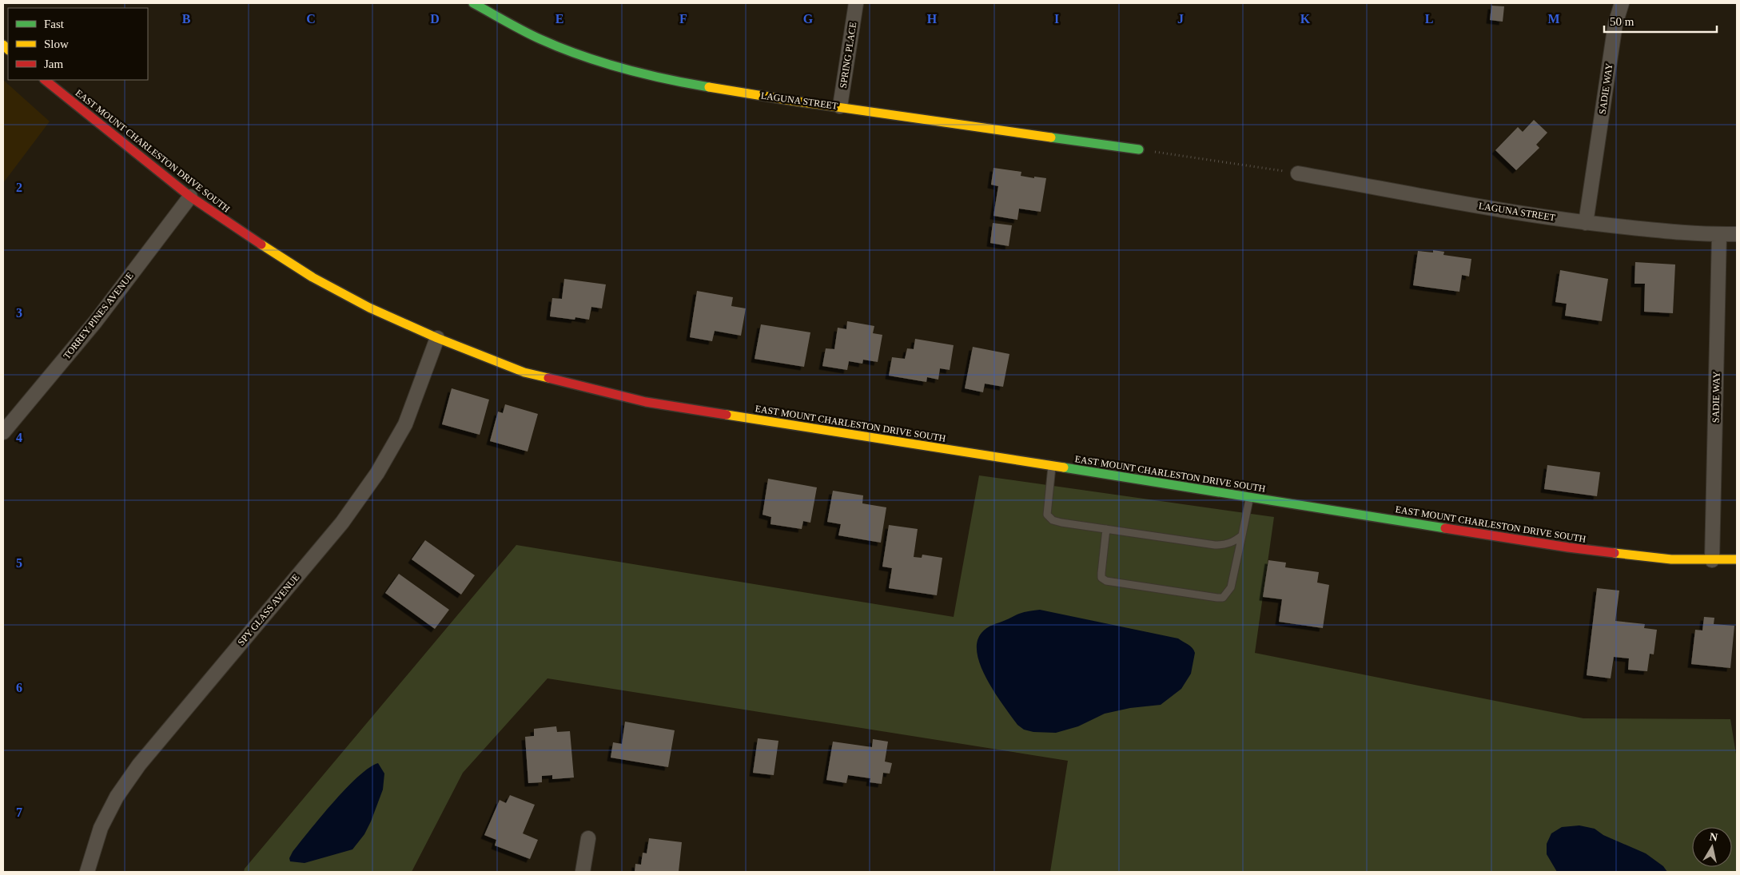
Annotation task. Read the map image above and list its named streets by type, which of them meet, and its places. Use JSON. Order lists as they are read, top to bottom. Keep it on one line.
{"streets":{"street":["SPRING PLACE","SADIE WAY","LAGUNA STREET","EAST MOUNT CHARLESTON DRIVE SOUTH","TORREY PINES AVENUE","SPY GLASS AVENUE"]},"crossings":[["SPRING PLACE","LAGUNA STREET"],["SADIE WAY","LAGUNA STREET"],["SADIE WAY","EAST MOUNT CHARLESTON DRIVE SOUTH"],["EAST MOUNT CHARLESTON DRIVE SOUTH","TORREY PINES AVENUE"],["EAST MOUNT CHARLESTON DRIVE SOUTH","SPY GLASS AVENUE"]],"legend":["Fast","Slow","Jam"],"scale_bar":"50 m","north":"top","grid":{"columns":["B","C","D","E","F","G","H","I","J","K","L","M"],"rows":["2","3","4","5","6","7"]}}
